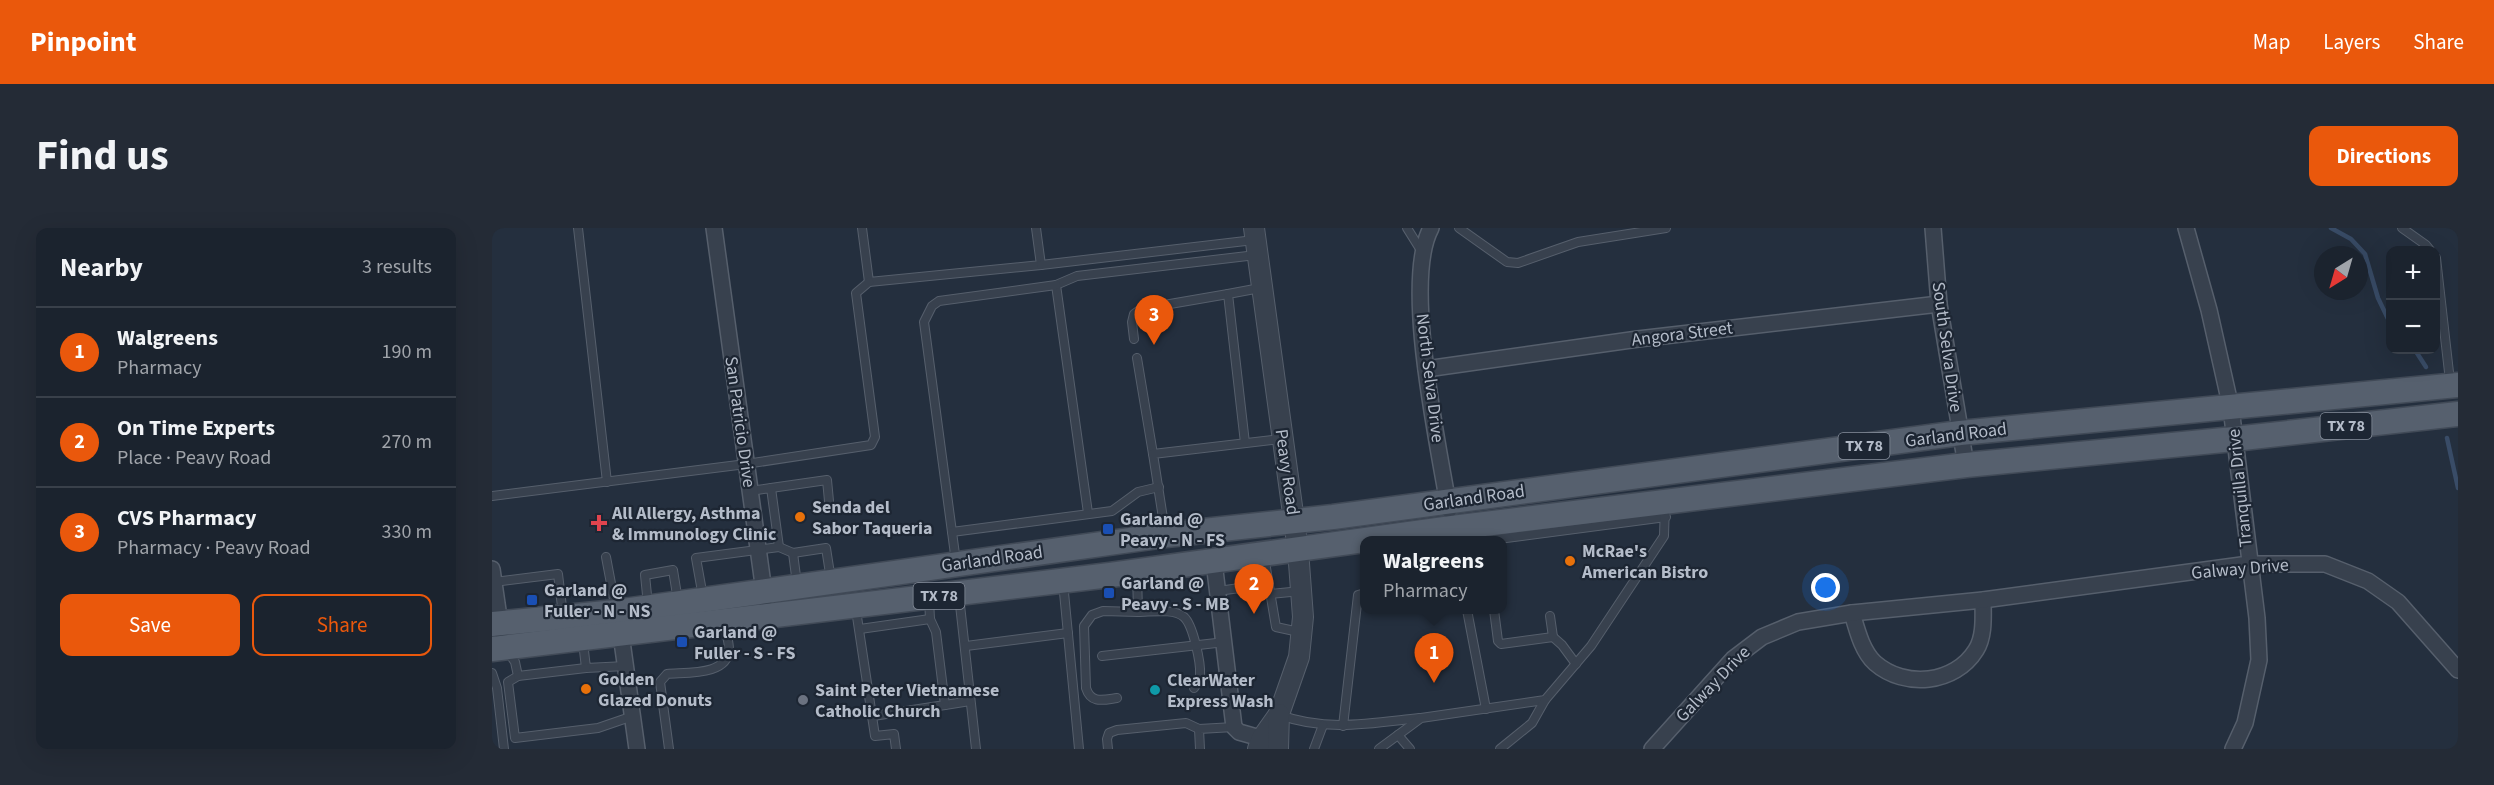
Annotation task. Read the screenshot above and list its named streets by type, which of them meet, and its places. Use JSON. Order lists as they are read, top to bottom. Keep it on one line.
{"streets":{"main road":["TX 78","Garland Road"],"street":["Angora Street","South Selva Drive","North Selva Drive","San Patricio Drive","Peavy Road","Tranquilla Drive","Galway Drive"]},"crossings":[["Angora Street","South Selva Drive"],["Angora Street","North Selva Drive"],["South Selva Drive","Garland Road"],["North Selva Drive","Garland Road"],["San Patricio Drive","Garland Road"],["Garland Road","Peavy Road"],["Garland Road","Tranquilla Drive"],["Tranquilla Drive","Galway Drive"]],"places":{"other":["Senda del Sabor Taqueria","McRae's American Bistro","Golden Glazed Donuts","ClearWater Express Wash","Saint Peter Vietnamese Catholic Church"],"health":["All Allergy, Asthma & Immunology Clinic"],"transit":["Garland @ Peavy - N - FS","Garland @ Peavy - S - MB","Garland @ Fuller - N - NS","Garland @ Fuller - S - FS"]},"north":"bottom left","page":{"header":"Pinpoint","nav":["Map","Layers","Share"],"title":"Find us","buttons":["Directions",["Save","Share"]],"heading":["Nearby","3 results"],"map_buttons":["+","−"],"pins":["3","2","1"],"list":[{"mark":"1","name":"Walgreens","note":"Pharmacy","value":"190 m"},{"mark":"2","name":"On Time Experts","note":"Place · Peavy Road","value":"270 m"},{"mark":"3","name":"CVS Pharmacy","note":"Pharmacy · Peavy Road","value":"330 m"}],"popup":["Walgreens","Pharmacy"]}}
